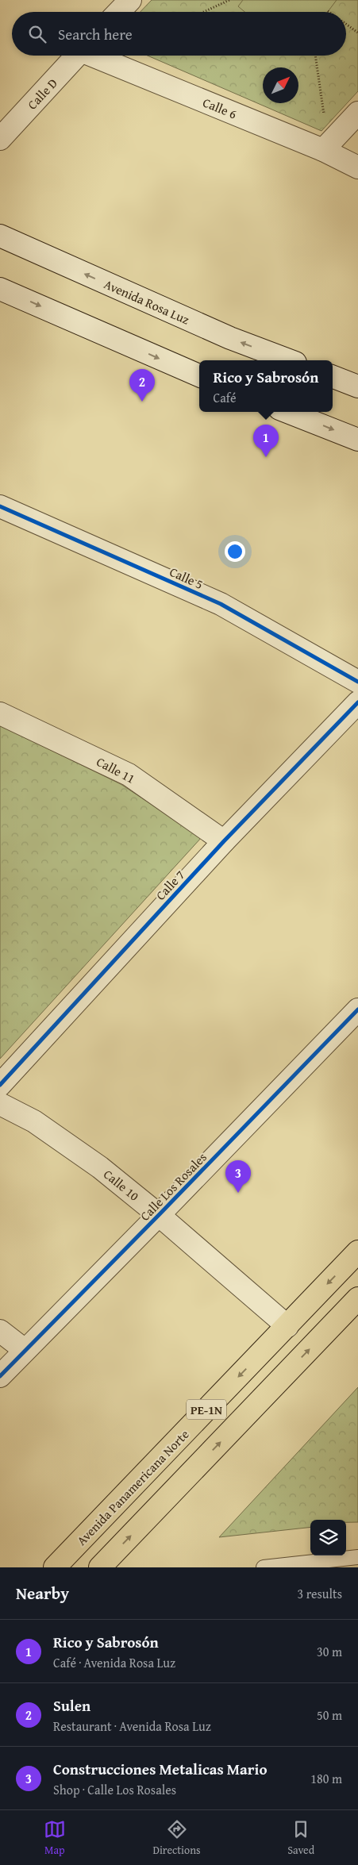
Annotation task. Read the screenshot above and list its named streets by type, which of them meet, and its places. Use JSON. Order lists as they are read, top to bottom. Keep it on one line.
{"streets":{"highway":["PE-1N","Avenida Panamericana Norte"],"street":["Calle D","Calle 6","Avenida Rosa Luz","Calle 5","Calle 11","Calle 7","Calle 10","Calle Los Rosales"]},"crossings":[["Calle 11","Calle 7"],["Calle 10","Calle Los Rosales"],["Calle 10","Avenida Panamericana Norte"]],"north":"top right","page":{"search":"Search here","popup":["Rico y Sabrosón","Café"],"pins":["2","1","3"],"heading":["Nearby","3 results"],"list":[{"mark":"1","name":"Rico y Sabrosón","note":"Café · Avenida Rosa Luz","value":"30 m"},{"mark":"2","name":"Sulen","note":"Restaurant · Avenida Rosa Luz","value":"50 m"},{"mark":"3","name":"Construcciones Metalicas Mario","note":"Shop · Calle Los Rosales","value":"180 m"}],"nav":["Map","Directions","Saved"]}}
